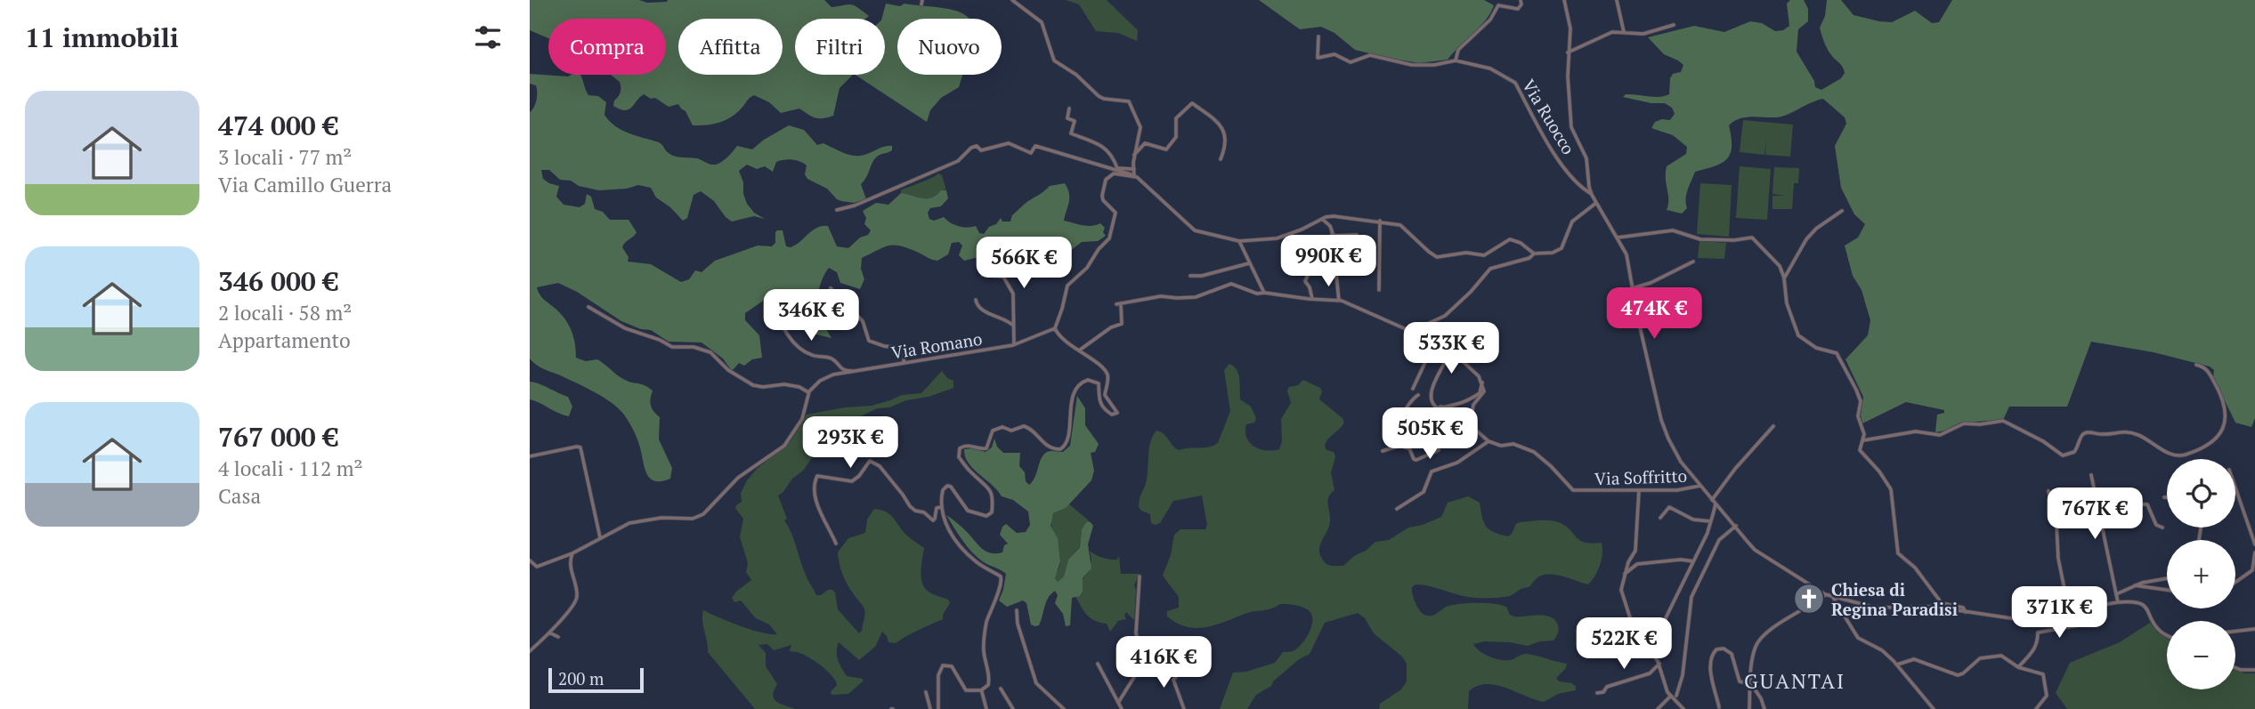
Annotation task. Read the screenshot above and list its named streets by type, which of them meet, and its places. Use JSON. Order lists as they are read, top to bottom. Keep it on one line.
{"streets":{"street":["Via Ruocco","Via Romano","Via Soffritto"]},"districts":["GUANTAI"],"places":{"church":["Chiesa di Regina Paradisi"]},"scale_bar":"200 m","page":{"heading":"11 immobili","chip":["Compra","Affitta","Filtri","Nuovo"],"list":[{"name":"474 000 €","note":"3 locali · 77 m² · Via Camillo Guerra"},{"name":"346 000 €","note":"2 locali · 58 m² · Appartamento"},{"name":"767 000 €","note":"4 locali · 112 m² · Casa"}],"price":["990K €","566K €","474K €","346K €","533K €","505K €","293K €","767K €","371K €","522K €","416K €"],"map_buttons":["+","−"],"scale":"200 m"}}
